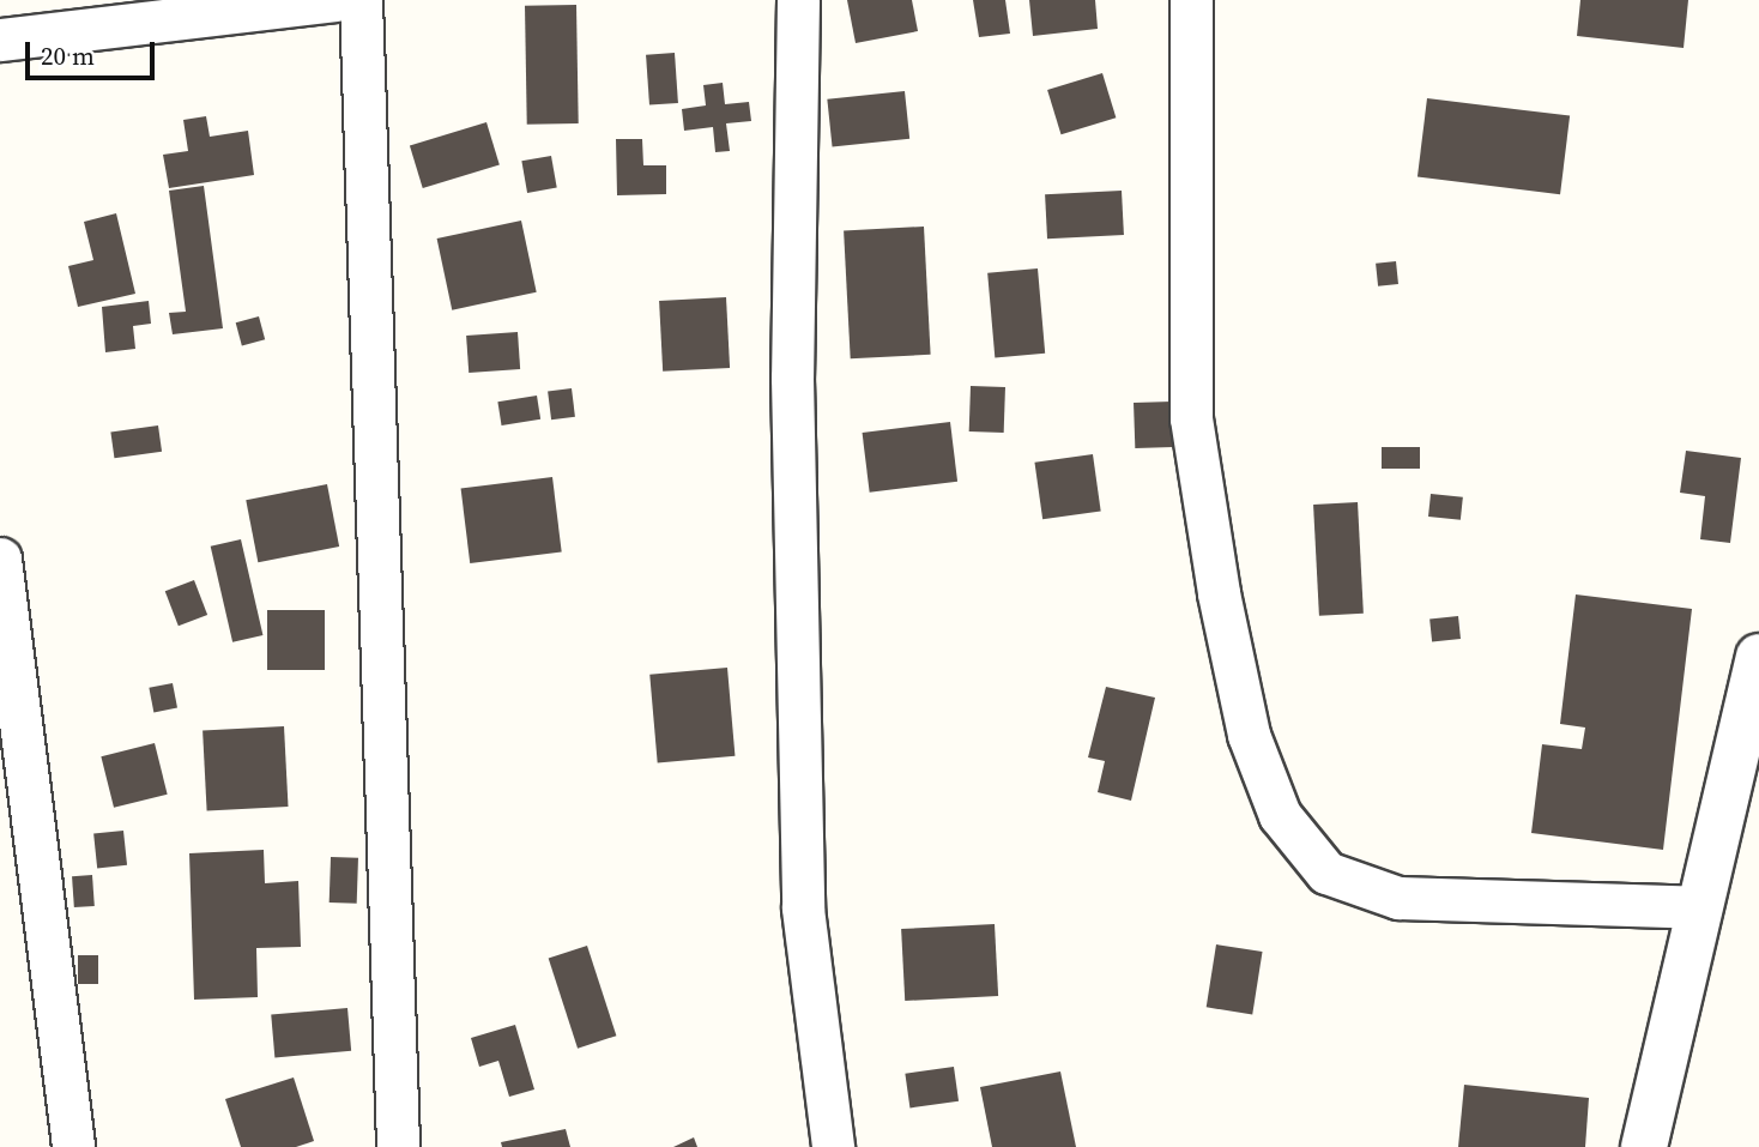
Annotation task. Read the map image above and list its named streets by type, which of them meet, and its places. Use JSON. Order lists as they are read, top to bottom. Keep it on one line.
{"scale_bar":"20 m"}
